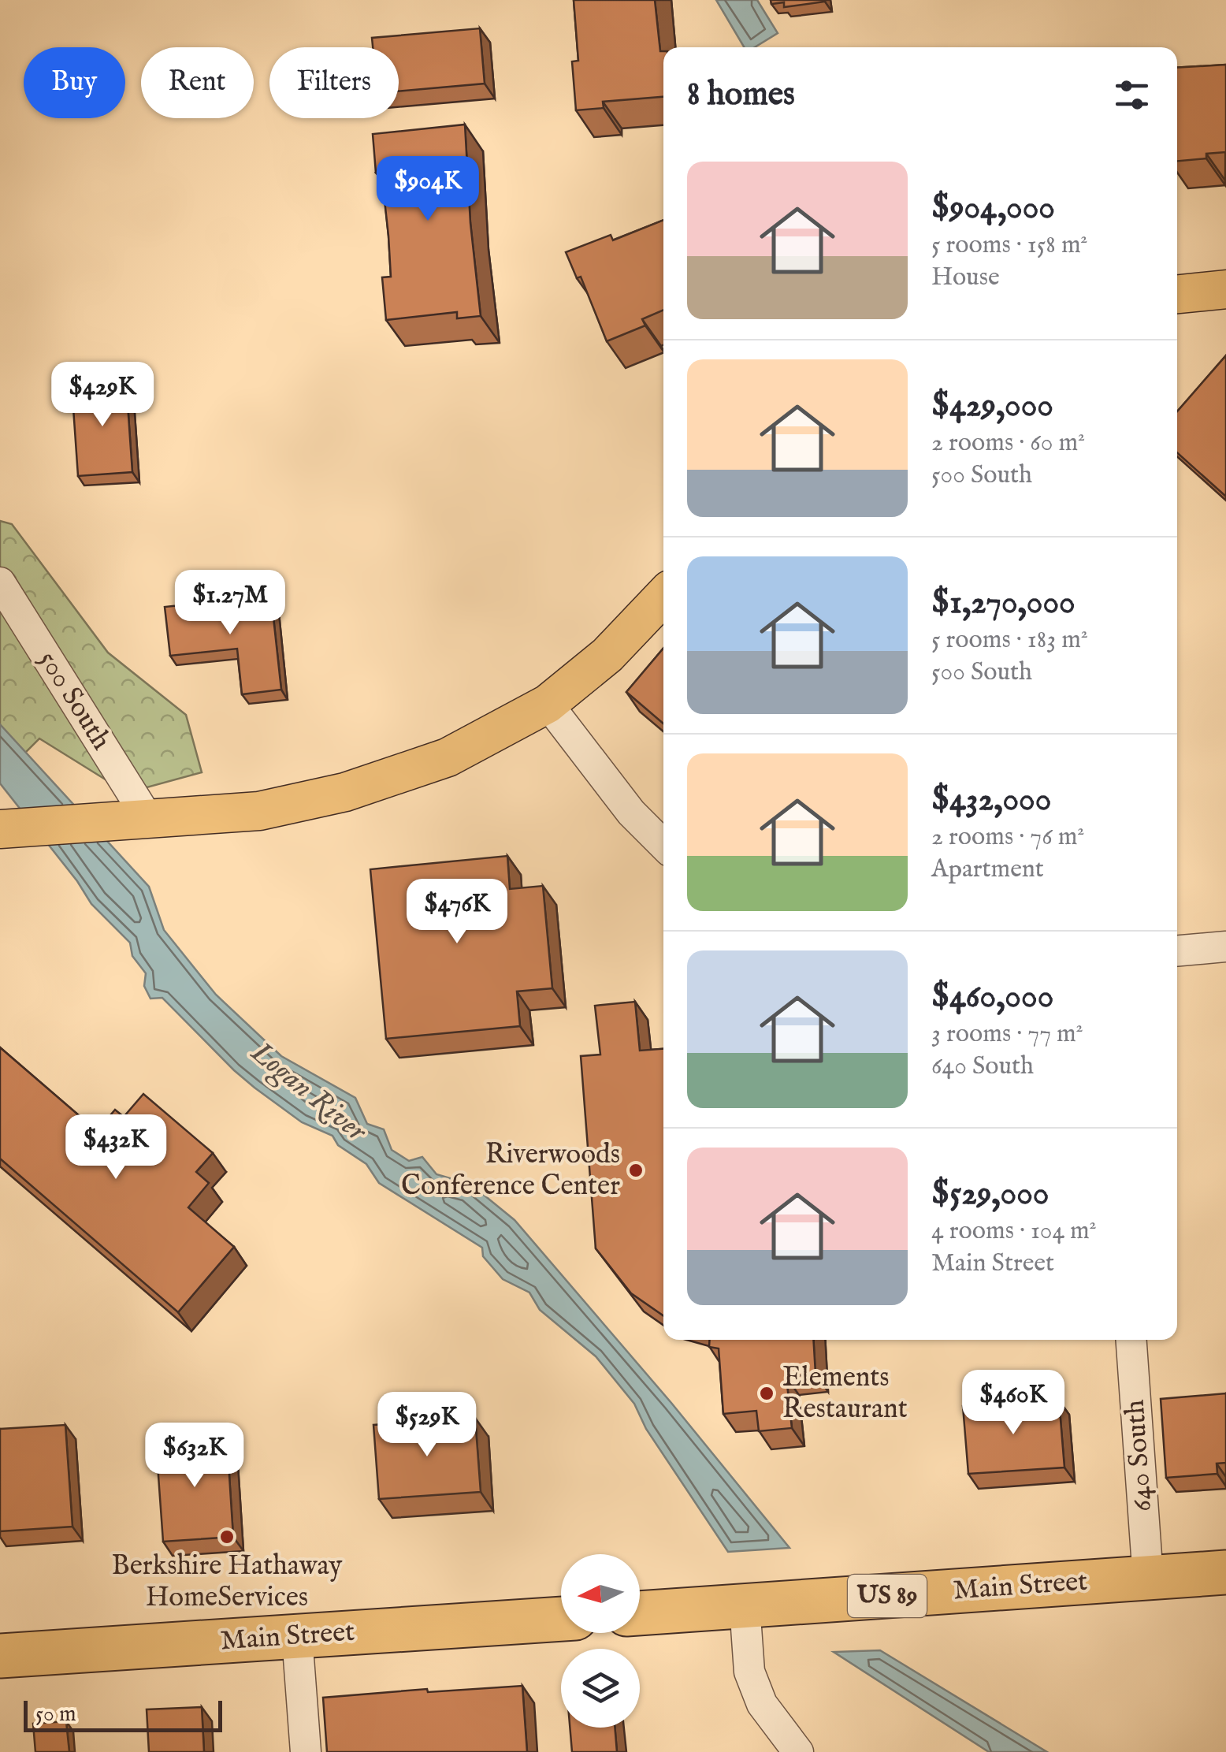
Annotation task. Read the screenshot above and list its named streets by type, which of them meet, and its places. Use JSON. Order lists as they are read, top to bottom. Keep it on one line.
{"streets":{"highway":["Main Street","US 89"],"street":["500 South","640 South"]},"crossings":[["640 South","Main Street"]],"water":["Logan River"],"places":["Riverwoods Conference Center","Elements Restaurant","Berkshire Hathaway HomeServices"],"scale_bar":"50 m","north":"left","page":{"chip":["Buy","Rent","Filters"],"heading":"8 homes","list":[{"name":"$904,000","note":"5 rooms · 158 m² · House"},{"name":"$429,000","note":"2 rooms · 60 m² · 500 South"},{"name":"$1,270,000","note":"5 rooms · 183 m² · 500 South"},{"name":"$432,000","note":"2 rooms · 76 m² · Apartment"},{"name":"$460,000","note":"3 rooms · 77 m² · 640 South"},{"name":"$529,000","note":"4 rooms · 104 m² · Main Street"}],"price":["$904K","$429K","$1.27M","$476K","$432K","$460K","$529K","$632K"],"scale":"50 m"}}
